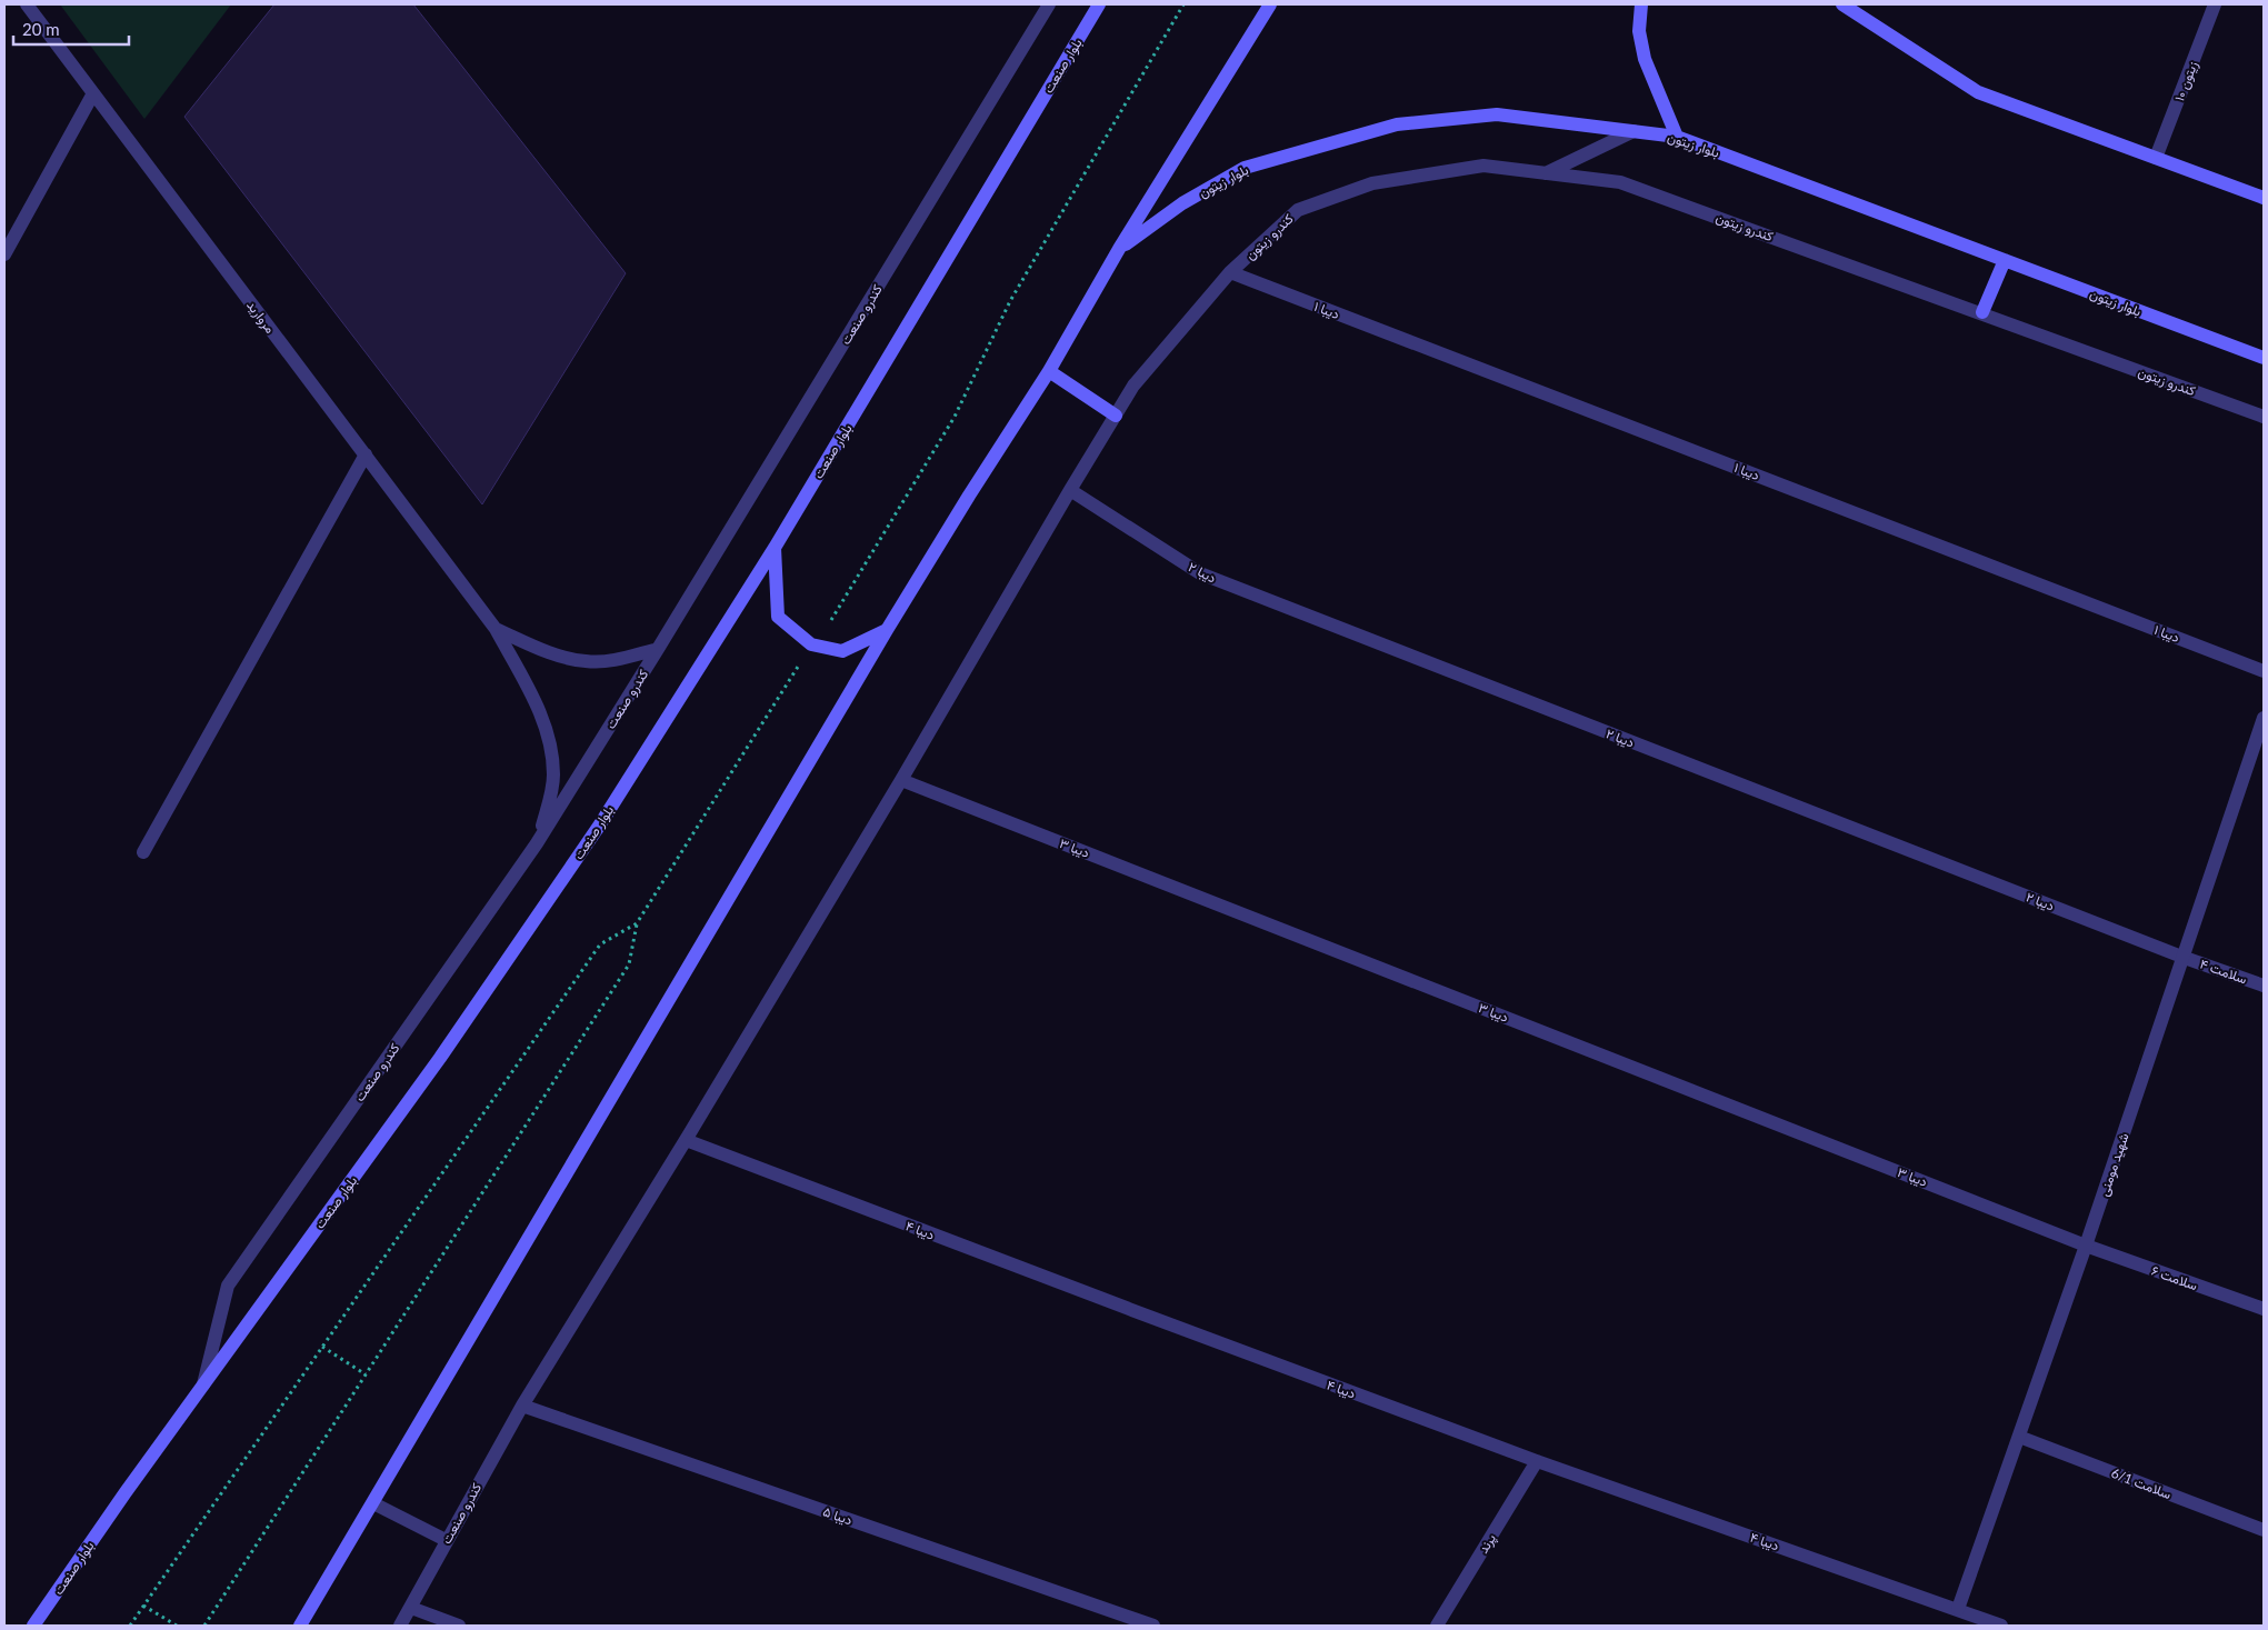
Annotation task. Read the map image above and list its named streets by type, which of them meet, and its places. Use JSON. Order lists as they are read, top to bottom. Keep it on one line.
{"streets":{"main road":["بلوار صنعت","بلوار زیتون"],"street":["زیتون ۱۰","کندرو زیتون","دیبا ۱","کندرو صنعت","مروارید","دیبا ۲","دیبا ۳","سلامت ۴","شهید مومنی","دیبا ۴","سلامت ۶","سلامت 6/1","دیبا ۵","پرند"]},"crossings":[["بلوار صنعت","کندرو صنعت"],["کندرو زیتون","دیبا ۱"],["کندرو زیتون","کندرو صنعت"],["دیبا ۱","کندرو صنعت"],["کندرو صنعت","مروارید"],["کندرو صنعت","دیبا ۲"],["کندرو صنعت","دیبا ۳"],["کندرو صنعت","دیبا ۴"],["کندرو صنعت","دیبا ۵"],["دیبا ۲","سلامت ۴"],["دیبا ۲","شهید مومنی"],["دیبا ۳","شهید مومنی"],["دیبا ۳","سلامت ۶"],["سلامت ۴","شهید مومنی"],["شهید مومنی","دیبا ۴"],["شهید مومنی","سلامت ۶"],["شهید مومنی","سلامت 6/1"],["دیبا ۴","پرند"]],"scale_bar":"20 m"}
